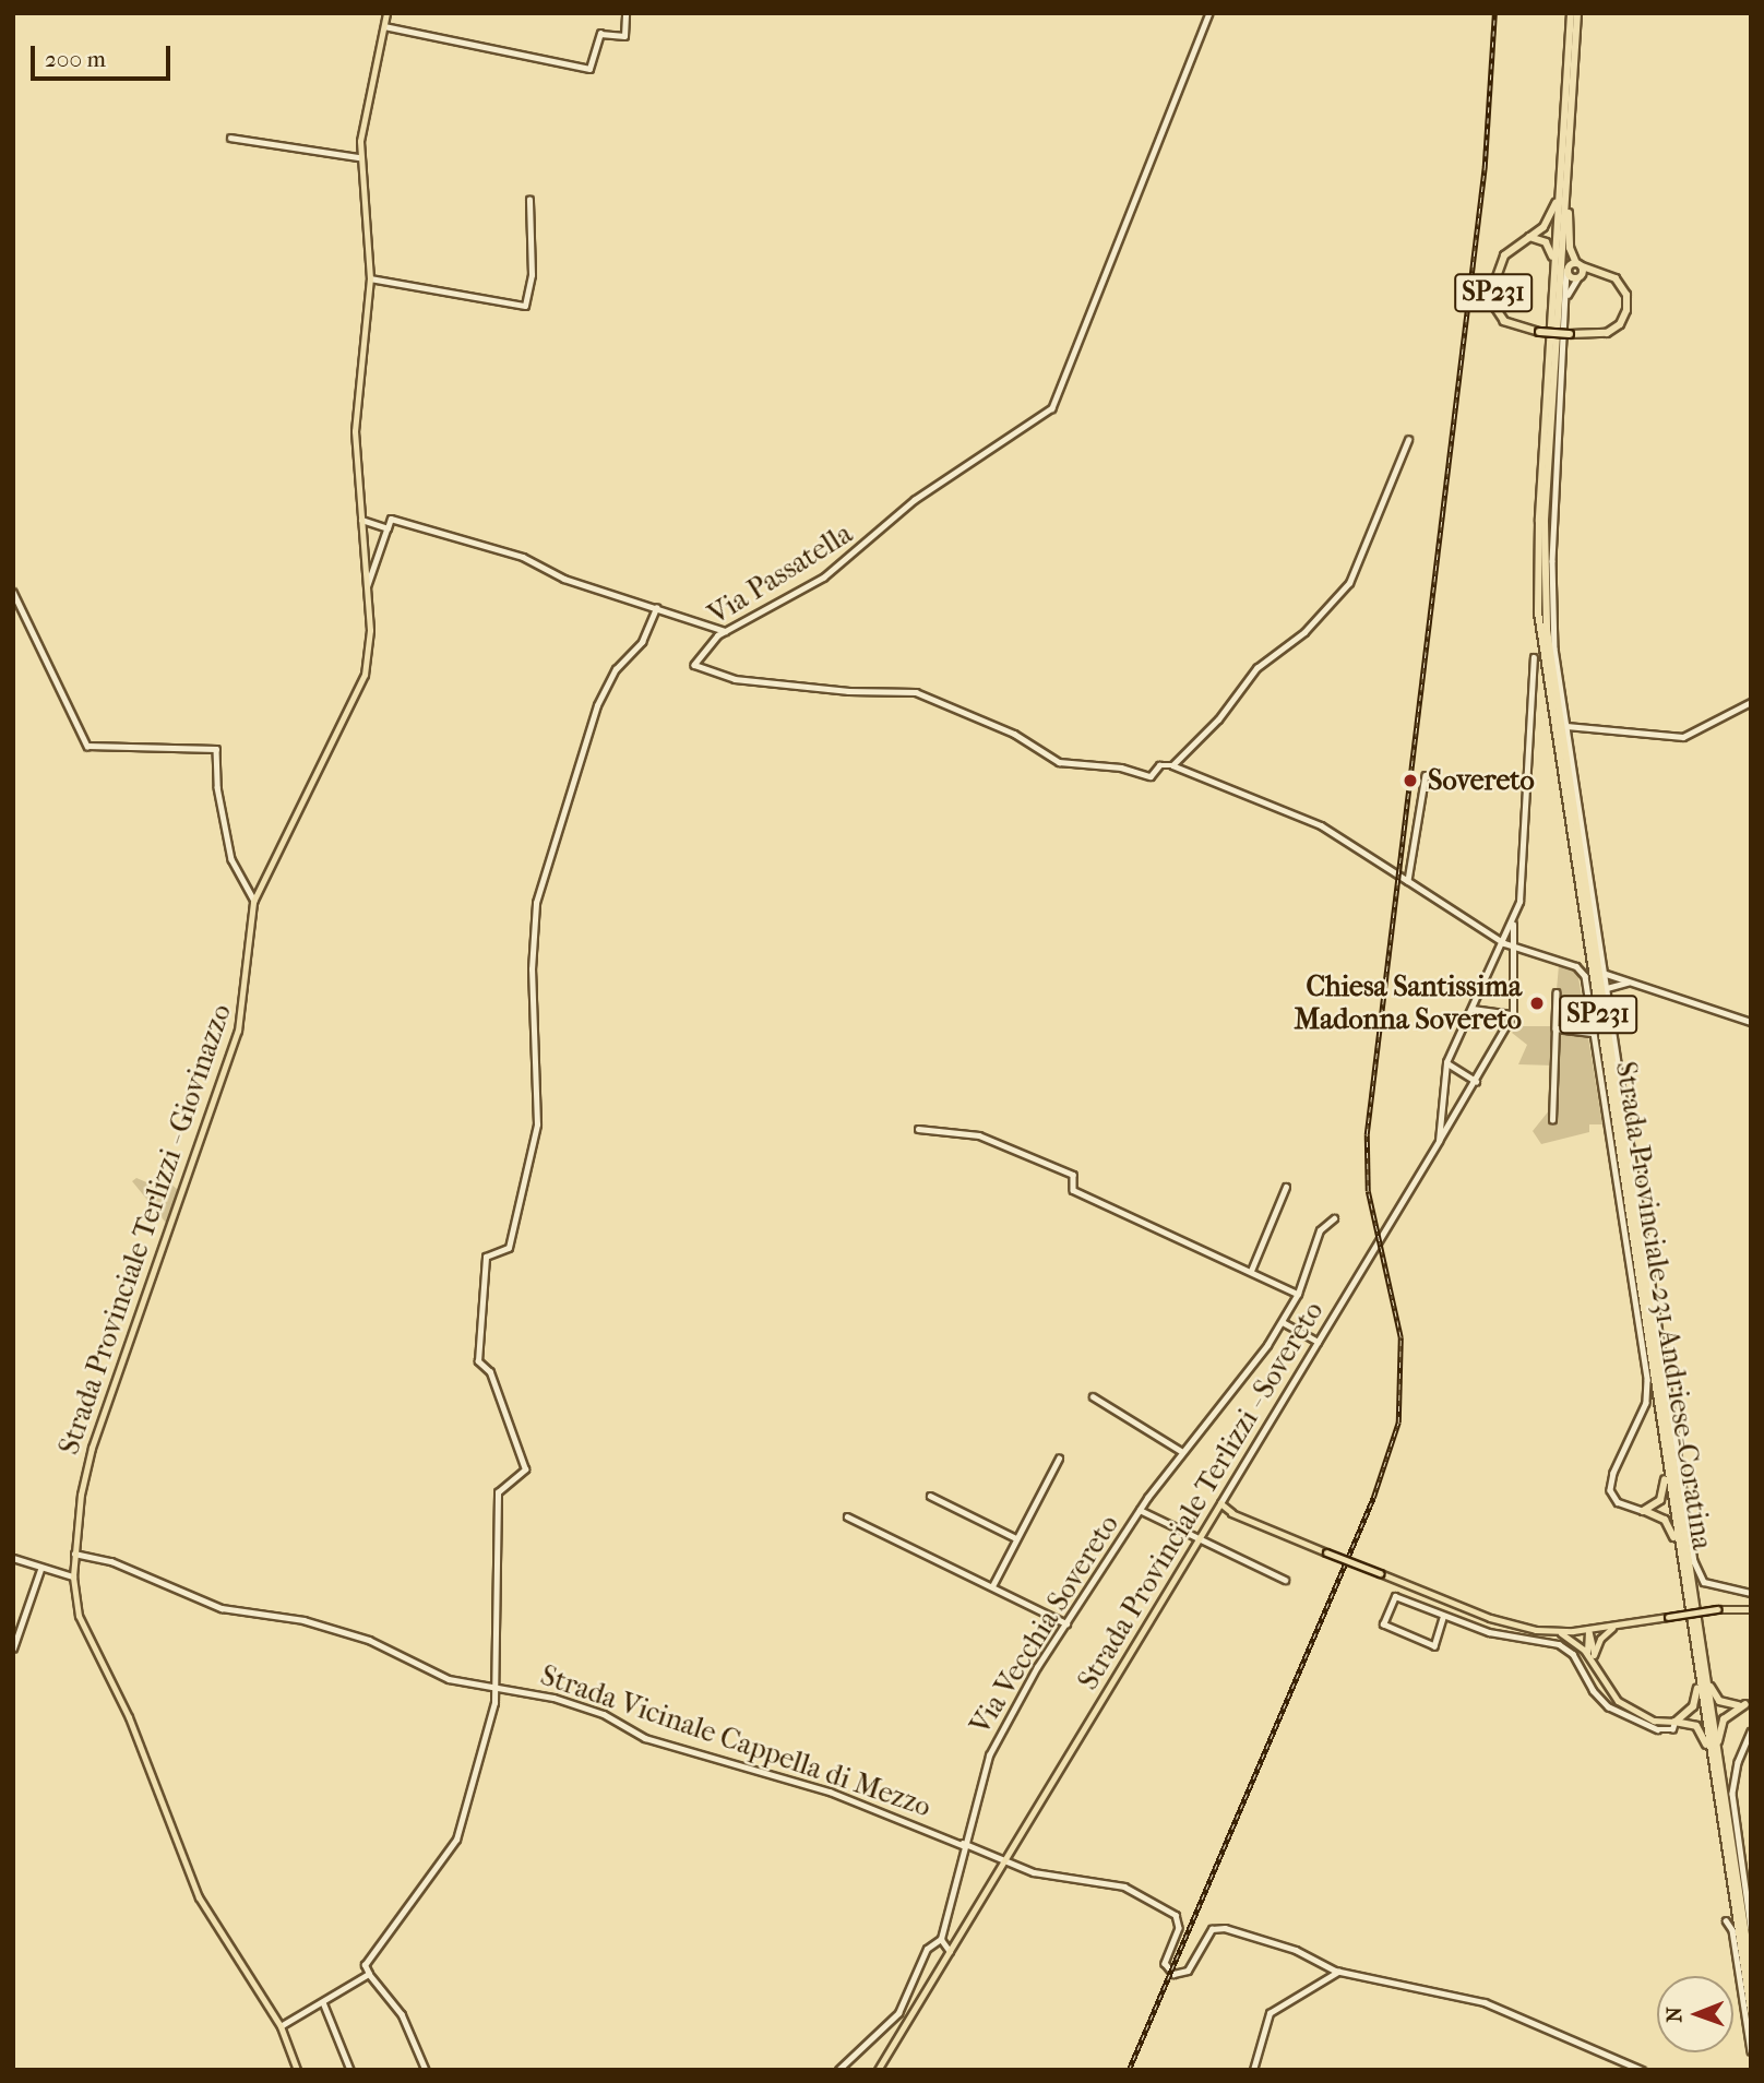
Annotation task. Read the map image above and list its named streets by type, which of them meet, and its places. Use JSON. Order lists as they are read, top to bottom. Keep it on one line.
{"streets":{"highway":["SP231","Strada Provinciale 231 Andriese-Coratina"],"main road":["Strada Provinciale Terlizzi - Giovinazzo","Strada Provinciale Terlizzi - Sovereto"],"street":["Via Passatella","Via Vecchia Sovereto","Strada Vicinale Cappella di Mezzo"]},"crossings":[["SP231","Strada Provinciale 231 Andriese-Coratina"],["Strada Provinciale Terlizzi - Giovinazzo","Strada Vicinale Cappella di Mezzo"],["Strada Provinciale Terlizzi - Sovereto","Strada Vicinale Cappella di Mezzo"],["Via Vecchia Sovereto","Strada Vicinale Cappella di Mezzo"]],"places":["Sovereto","Chiesa Santissima Madonna Sovereto"],"scale_bar":"200 m","north":"left"}
